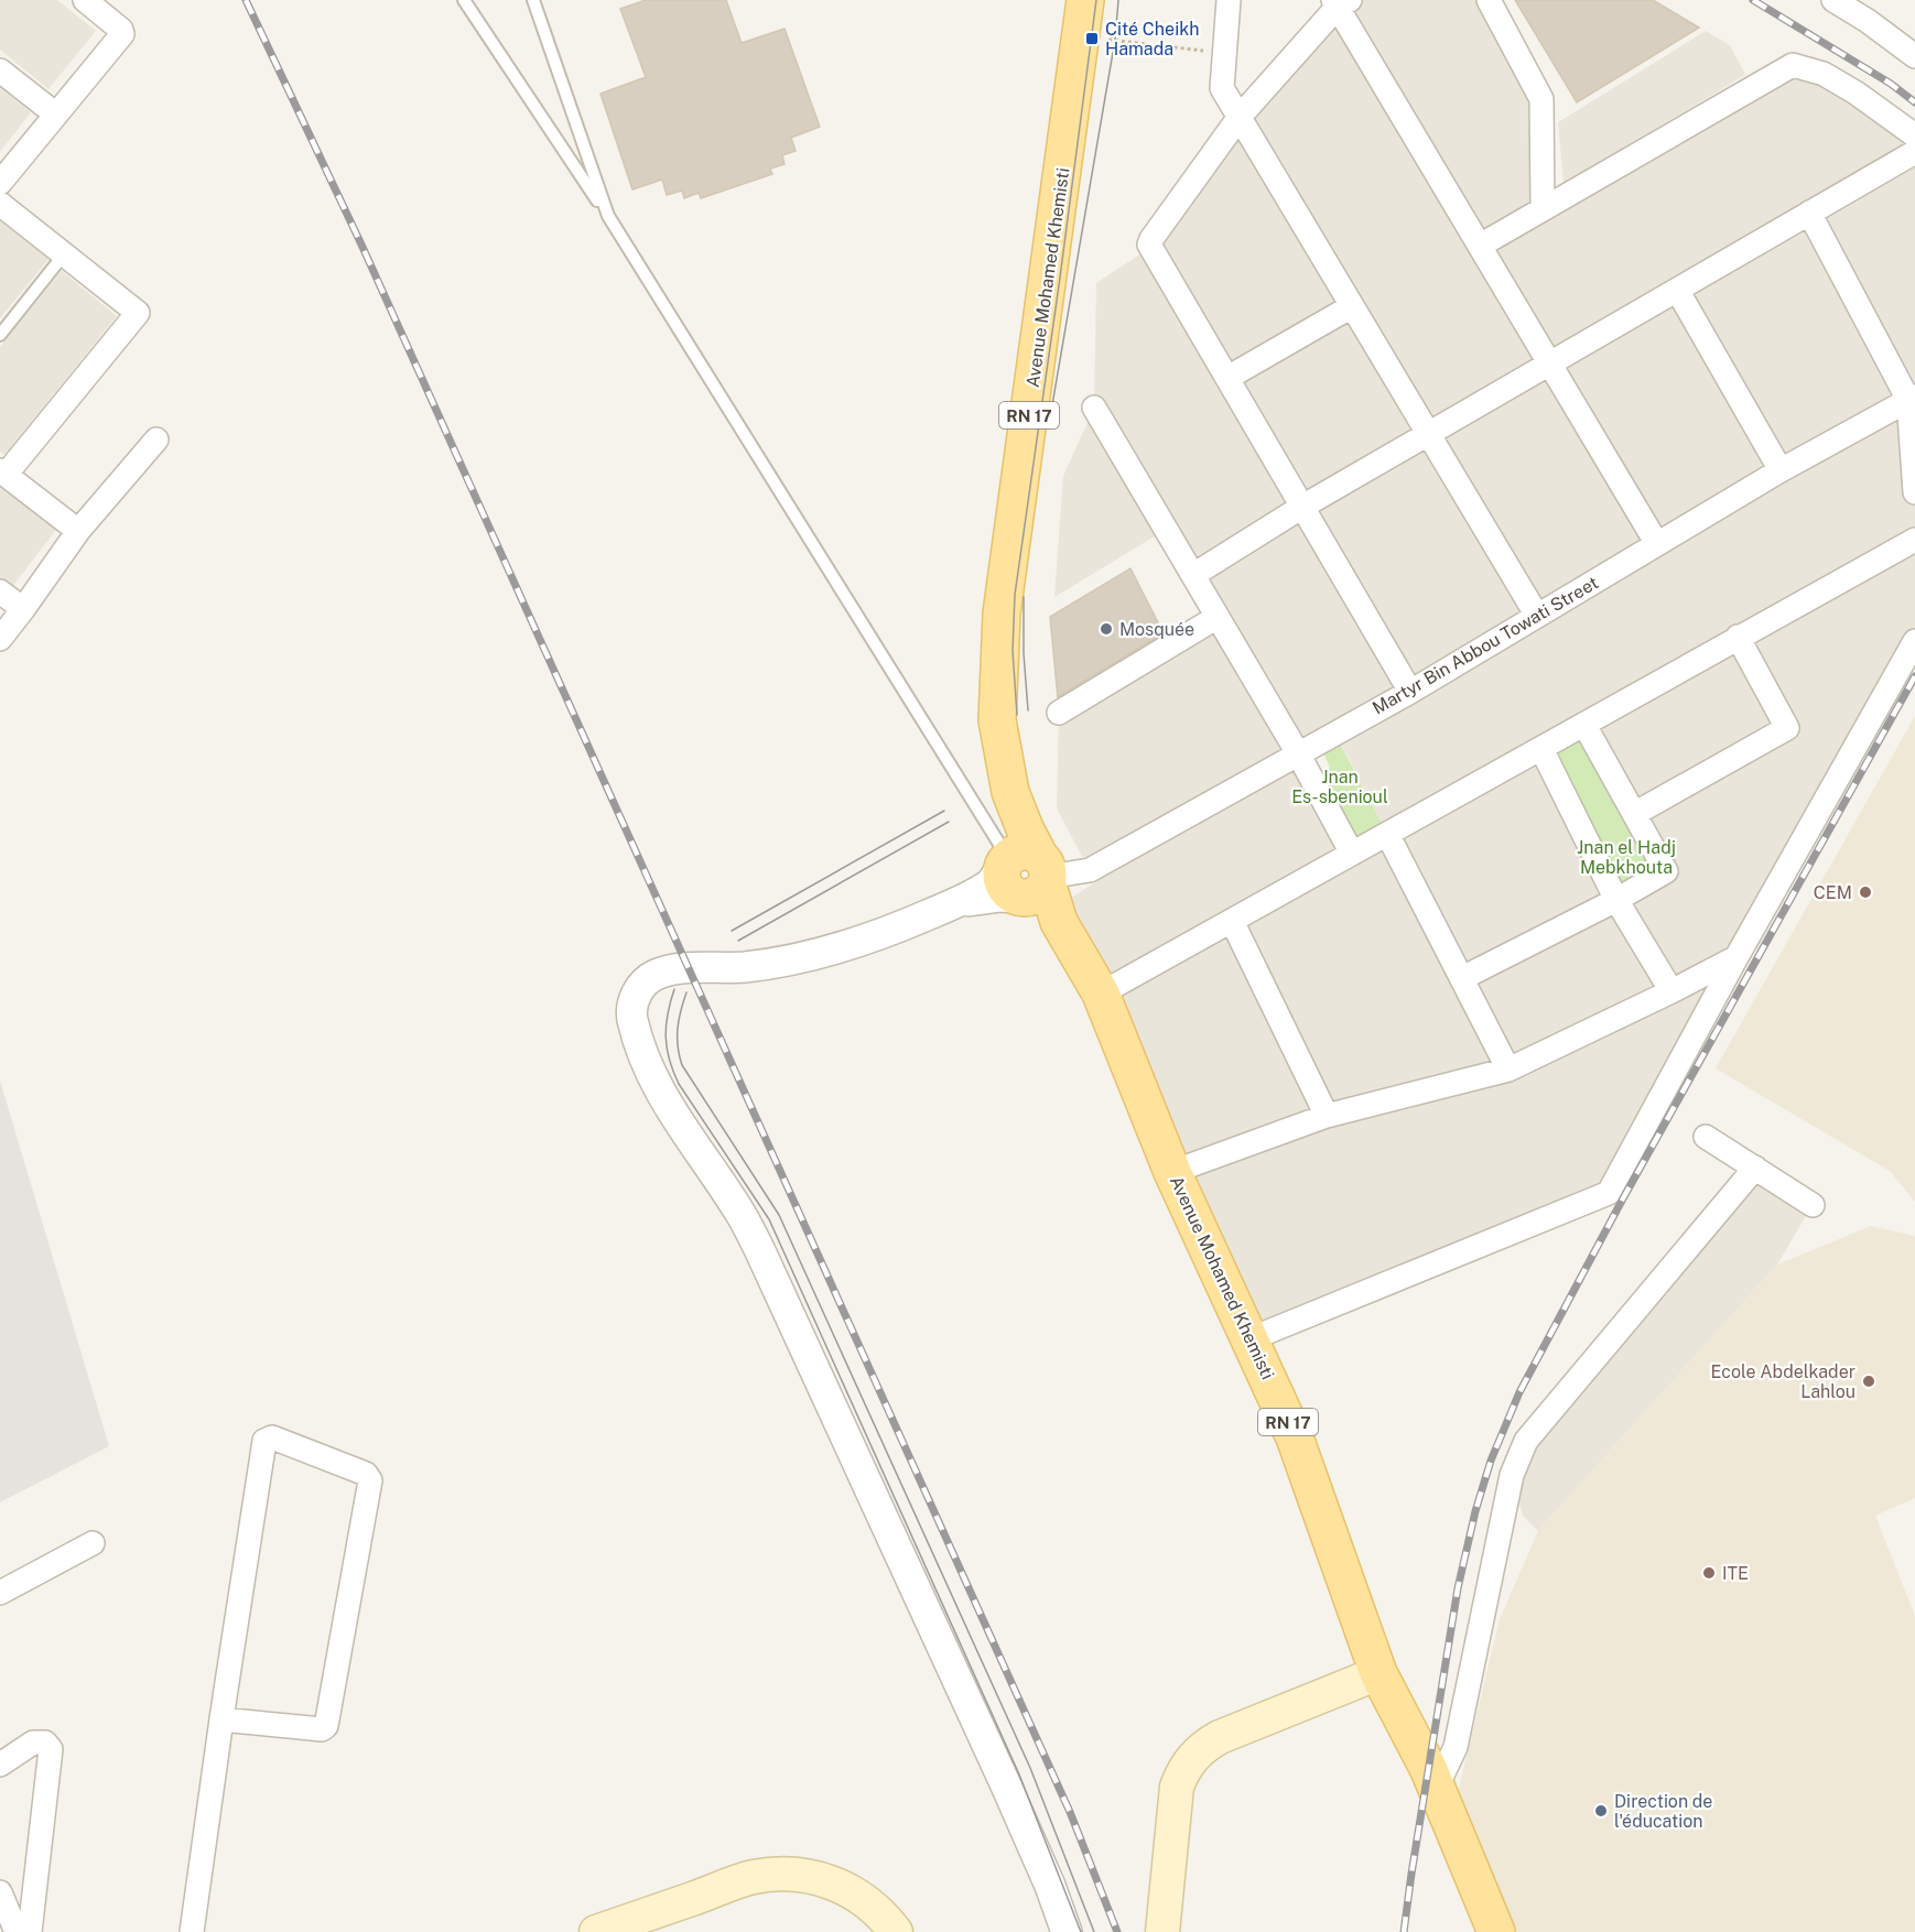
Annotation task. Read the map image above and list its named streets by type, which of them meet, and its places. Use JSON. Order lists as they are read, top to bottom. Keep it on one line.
{"streets":{"main road":["Avenue Mohamed Khemisti","RN 17"],"street":["Martyr Bin Abbou Towati Street"]},"crossings":[["Avenue Mohamed Khemisti","Martyr Bin Abbou Towati Street"]],"parks":["Jnan Es-sbenioul","Jnan el Hadj Mebkhouta"],"places":{"transit":["Cité Cheikh Hamada"],"other":["Mosquée","CEM","Ecole Abdelkader Lahlou","ITE","Direction de l'éducation"]}}
